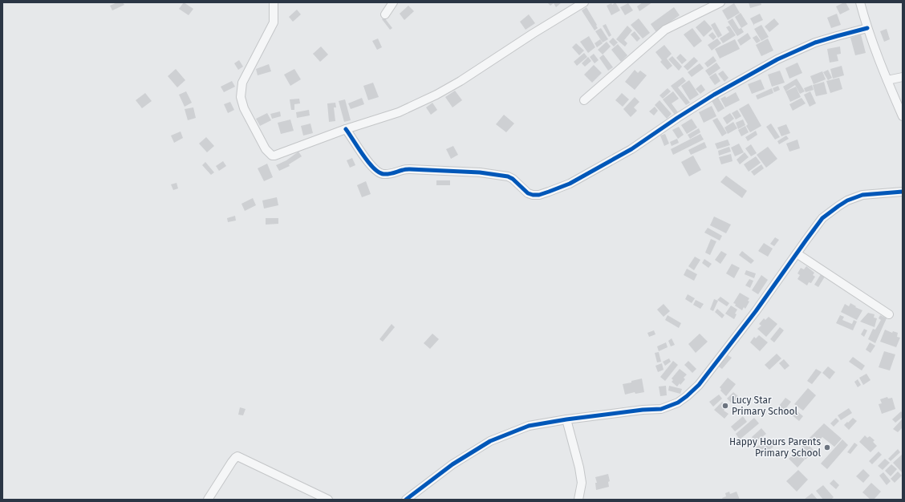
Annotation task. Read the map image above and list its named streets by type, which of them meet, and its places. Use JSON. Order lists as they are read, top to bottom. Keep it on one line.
{"places":["Lucy Star Primary School","Happy Hours Parents Primary School"]}
